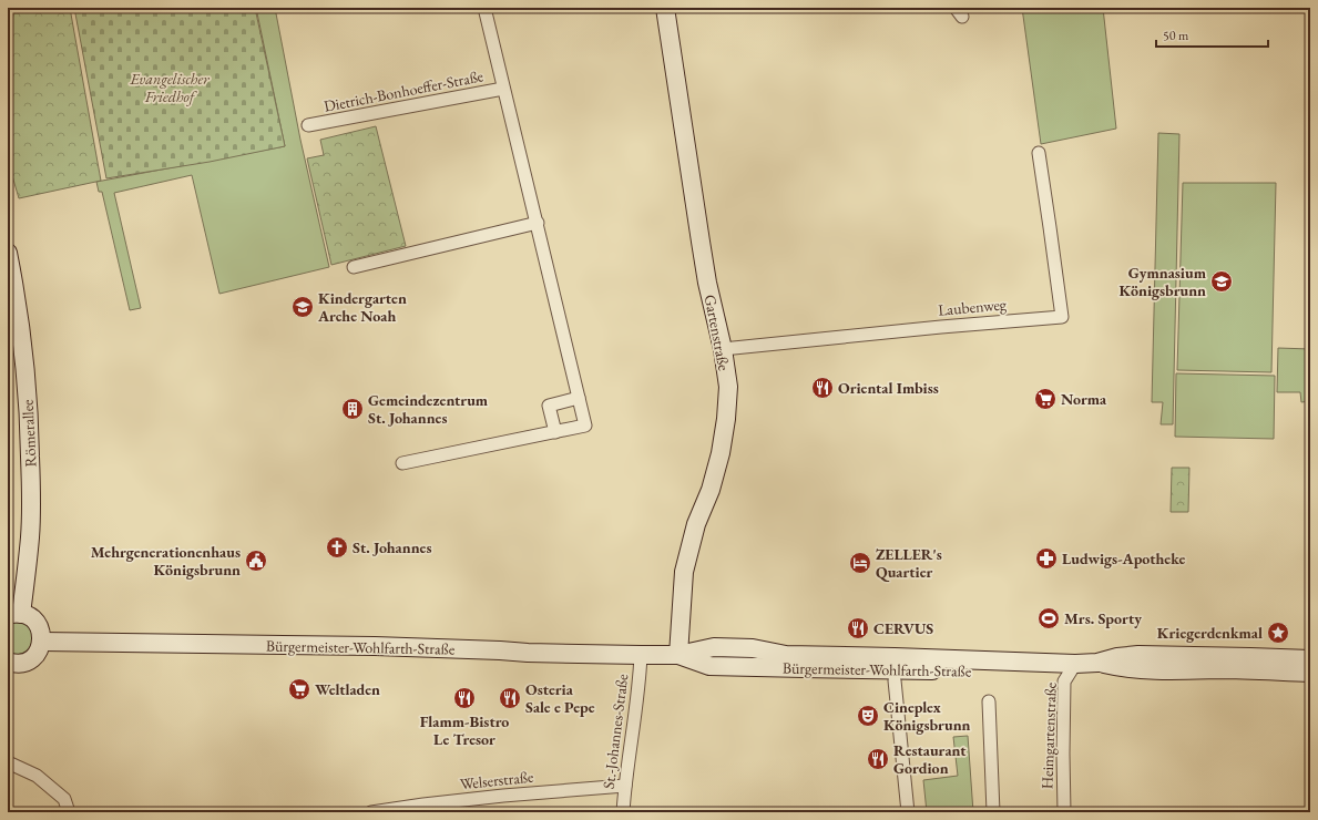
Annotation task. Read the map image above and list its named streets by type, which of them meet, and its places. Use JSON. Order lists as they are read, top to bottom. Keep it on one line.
{"streets":{"street":["Dietrich-Bonhoeffer-Straße","Laubenweg","Gartenstraße","Römerallee","Bürgermeister-Wohlfarth-Straße","St.-Johannes-Straße","Heimgartenstraße","Welserstraße"]},"crossings":[["Laubenweg","Gartenstraße"],["Gartenstraße","Bürgermeister-Wohlfarth-Straße"],["Bürgermeister-Wohlfarth-Straße","St.-Johannes-Straße"],["Bürgermeister-Wohlfarth-Straße","Heimgartenstraße"],["St.-Johannes-Straße","Welserstraße"]],"parks":["Evangelischer Friedhof"],"places":{"school or university":["Gymnasium Königsbrunn","Kindergarten Arche Noah"],"restaurant":["Oriental Imbiss","CERVUS","Flamm-Bistro Le Tresor","Osteria Sale e Pepe","Restaurant Gordion"],"supermarket":["Norma","Weltladen"],"building":["Gemeindezentrum St. Johannes"],"church":["St. Johannes"],"pharmacy":["Ludwigs-Apotheke"],"public building":["Mehrgenerationenhaus Königsbrunn"],"hotel":["ZELLER's Quartier"],"sports":["Mrs. Sporty"],"place":["Kriegerdenkmal"],"theatre":["Cineplex Königsbrunn"]},"scale_bar":"50 m"}
